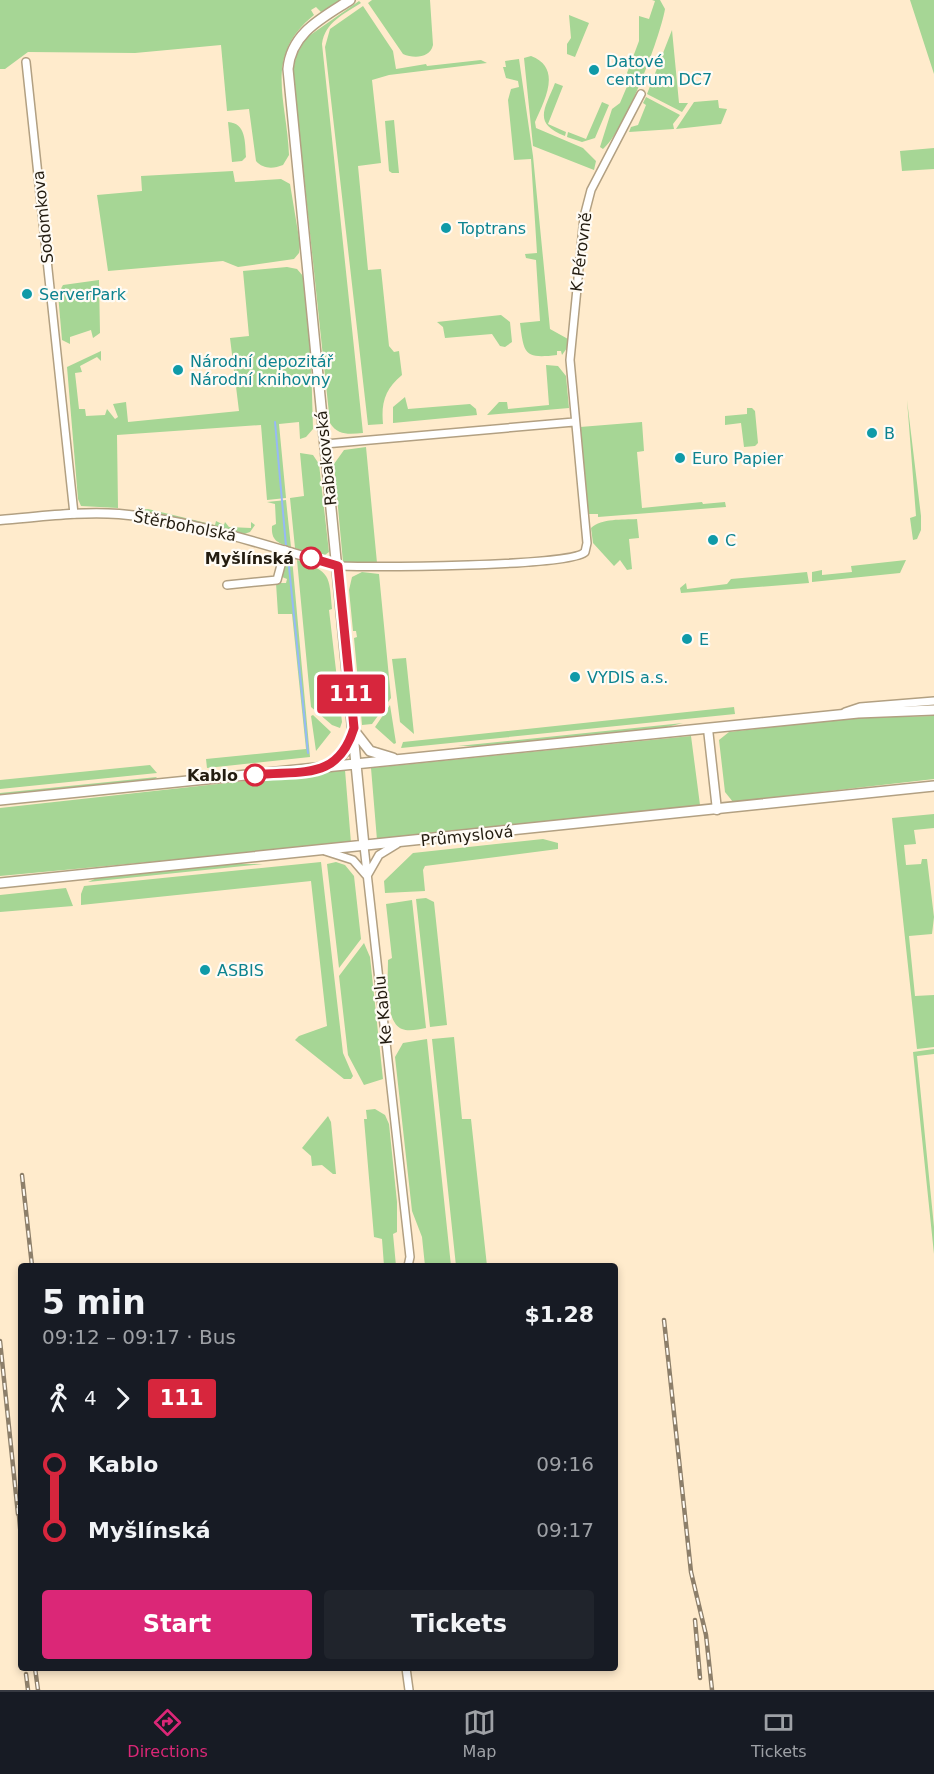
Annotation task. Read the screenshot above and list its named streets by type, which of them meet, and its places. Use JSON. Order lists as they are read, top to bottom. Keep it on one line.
{"streets":{"main road":["Rabakovská","Průmyslová","Ke Kablu"],"street":["Sodomkova","K Pérovně","Štěrboholská"]},"crossings":[["Sodomkova","Štěrboholská"],["K Pérovně","Štěrboholská"],["Rabakovská","Štěrboholská"],["Rabakovská","Ke Kablu"],["Průmyslová","Ke Kablu"]],"places":["Datové centrum DC7","Toptrans","ServerPark","Národní depozitář Národní knihovny","B","Euro Papier","C","Myšlínská","E","VYDIS a.s.","Kablo","ASBIS"],"lines":["bus line 111"],"page":{"on_map":"111","heading":["5 min","09:12 – 09:17 · Bus","$1.28"],"legs":["4","111"],"list":[{"name":"Kablo","value":"09:16"},{"name":"Myšlínská","value":"09:17"}],"buttons":["Start","Tickets"],"tabs":["Directions","Map","Tickets"]}}
